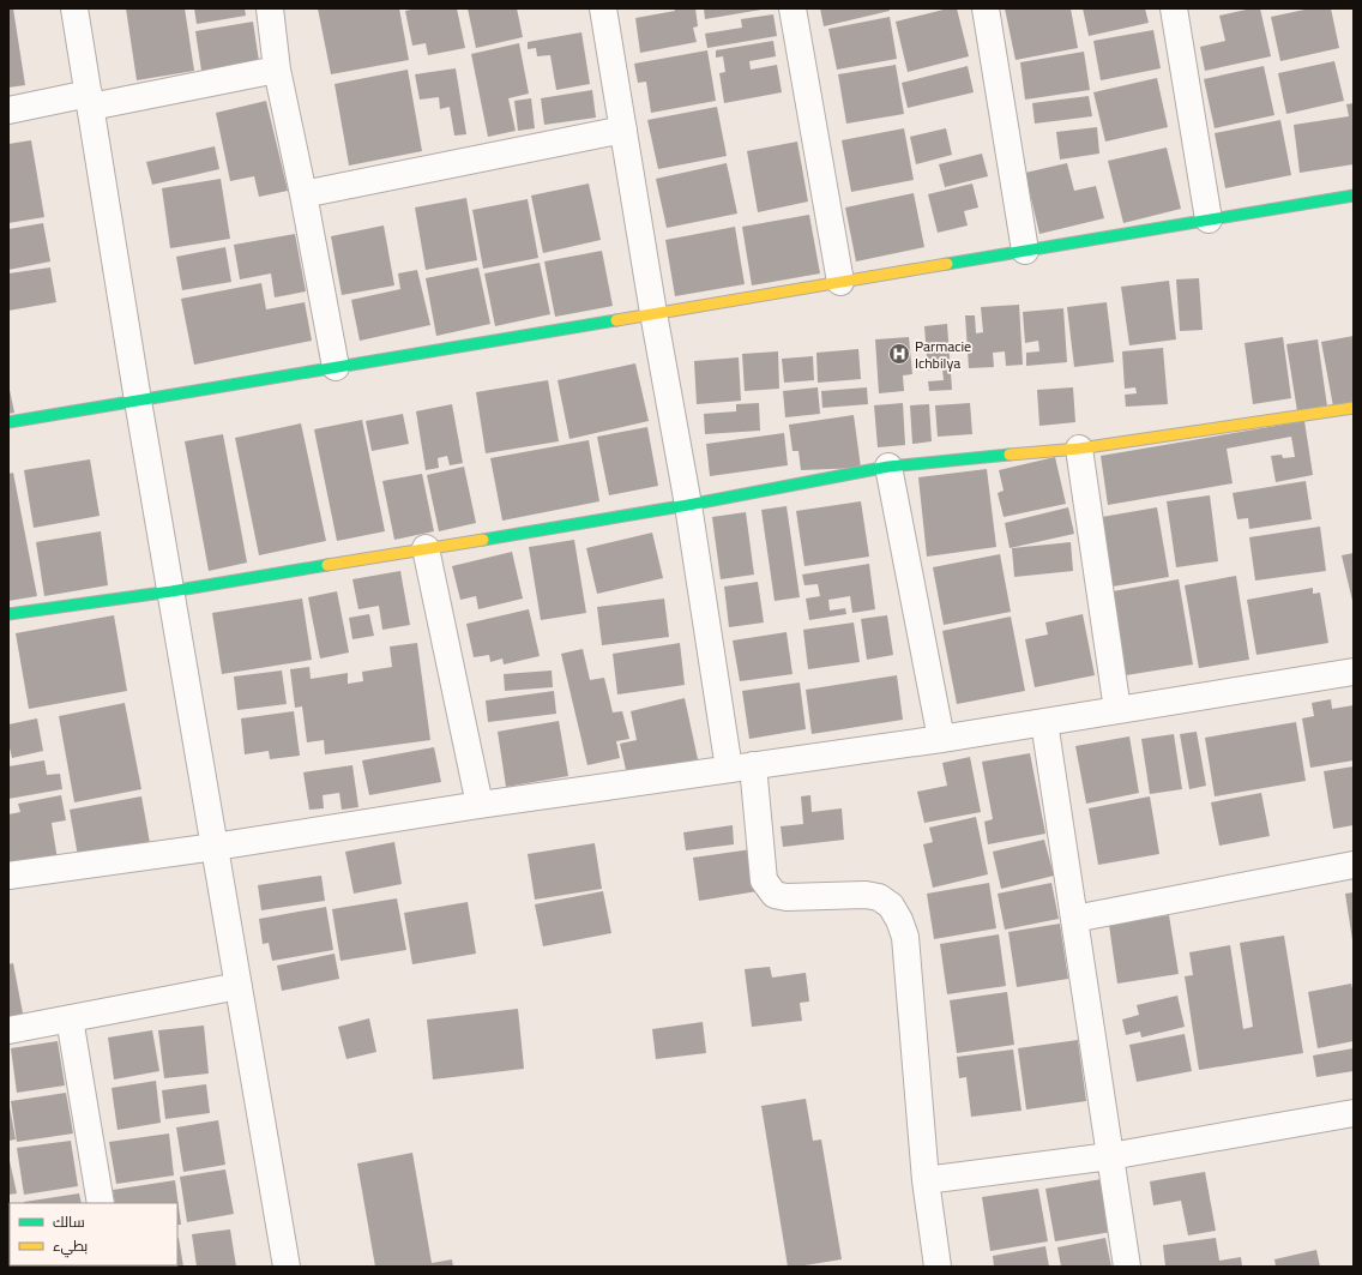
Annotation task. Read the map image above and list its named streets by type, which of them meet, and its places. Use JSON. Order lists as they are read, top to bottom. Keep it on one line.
{"places":{"hospital":["Parmacie Ichbilya"]},"legend":["سالك","بطيء"]}
